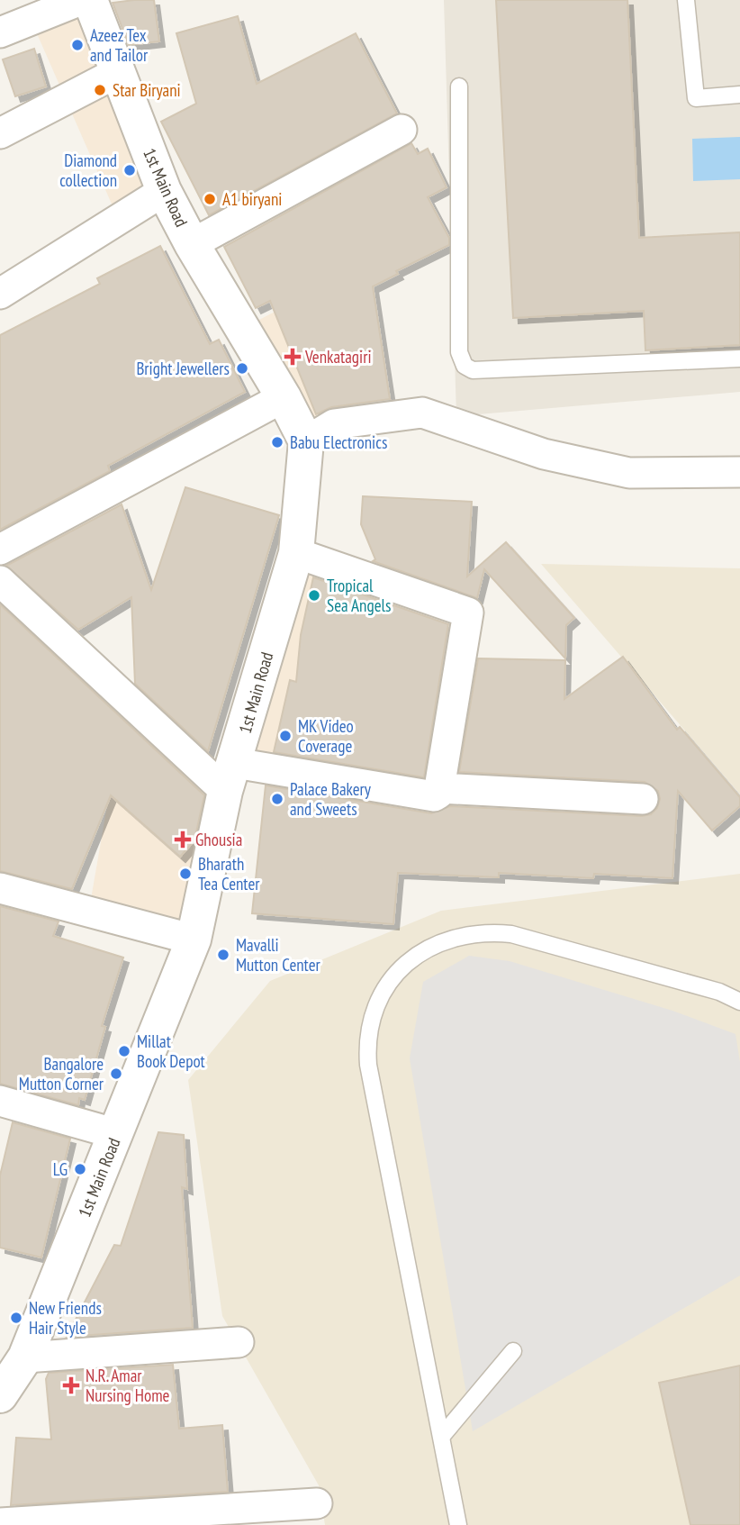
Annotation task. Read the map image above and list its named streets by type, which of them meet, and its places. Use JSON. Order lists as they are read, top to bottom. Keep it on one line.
{"streets":{"street":["1st Main Road"]},"places":{"other":["Azeez Tex and Tailor","Star Biryani","Diamond collection","A1 biryani","Bright Jewellers","Babu Electronics","Tropical Sea Angels","MK Video Coverage","Palace Bakery and Sweets","Bharath Tea Center","Mavalli Mutton Center","Millat Book Depot","Bangalore Mutton Corner","LG","New Friends Hair Style"],"health":["Venkatagiri","Ghousia","N.R. Amar Nursing Home"]}}
